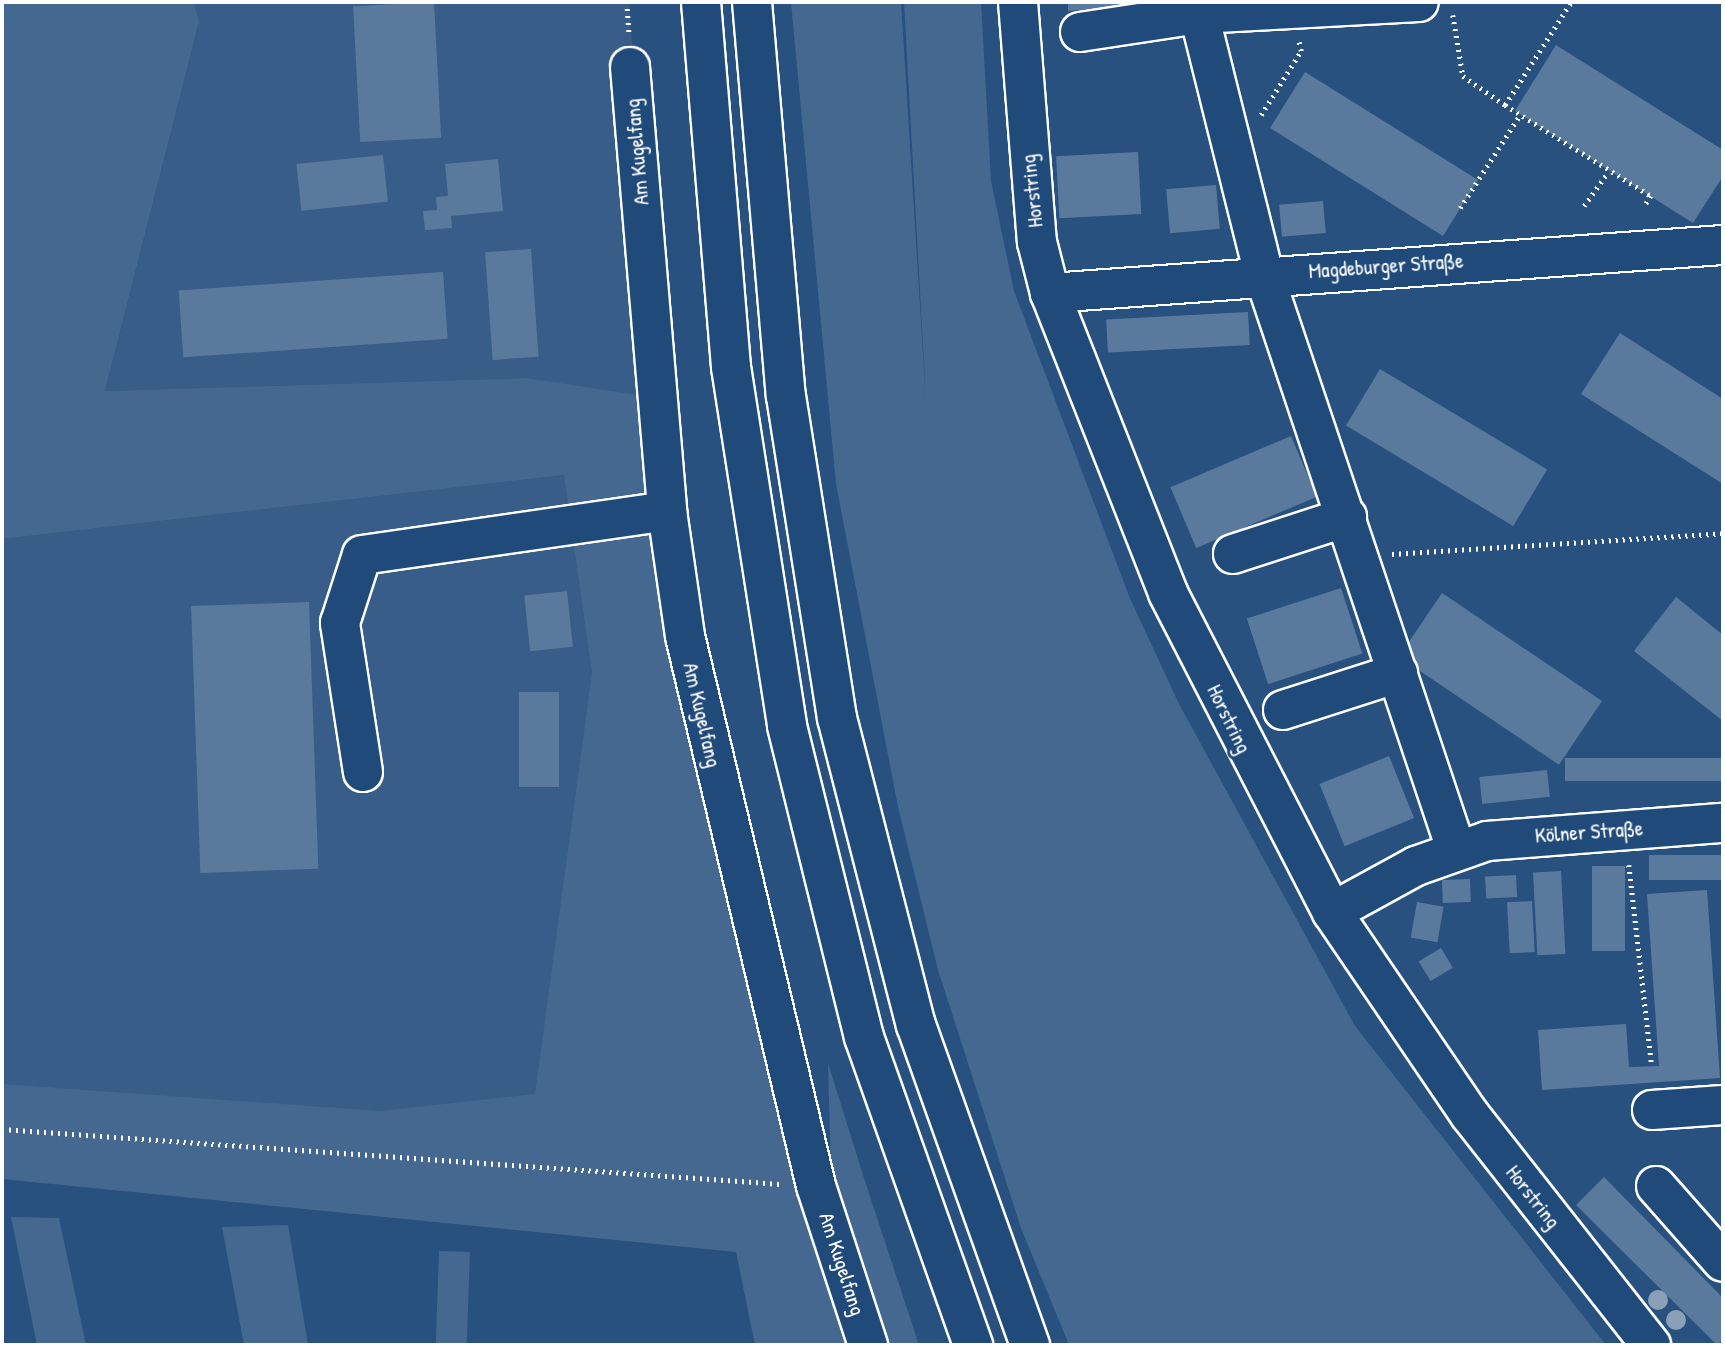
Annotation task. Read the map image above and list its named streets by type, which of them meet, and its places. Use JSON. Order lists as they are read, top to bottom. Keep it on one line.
{"streets":{"main road":["Am Kugelfang","Horstring","Magdeburger Straße","Kölner Straße"]},"crossings":[["Horstring","Magdeburger Straße"],["Horstring","Kölner Straße"]]}
